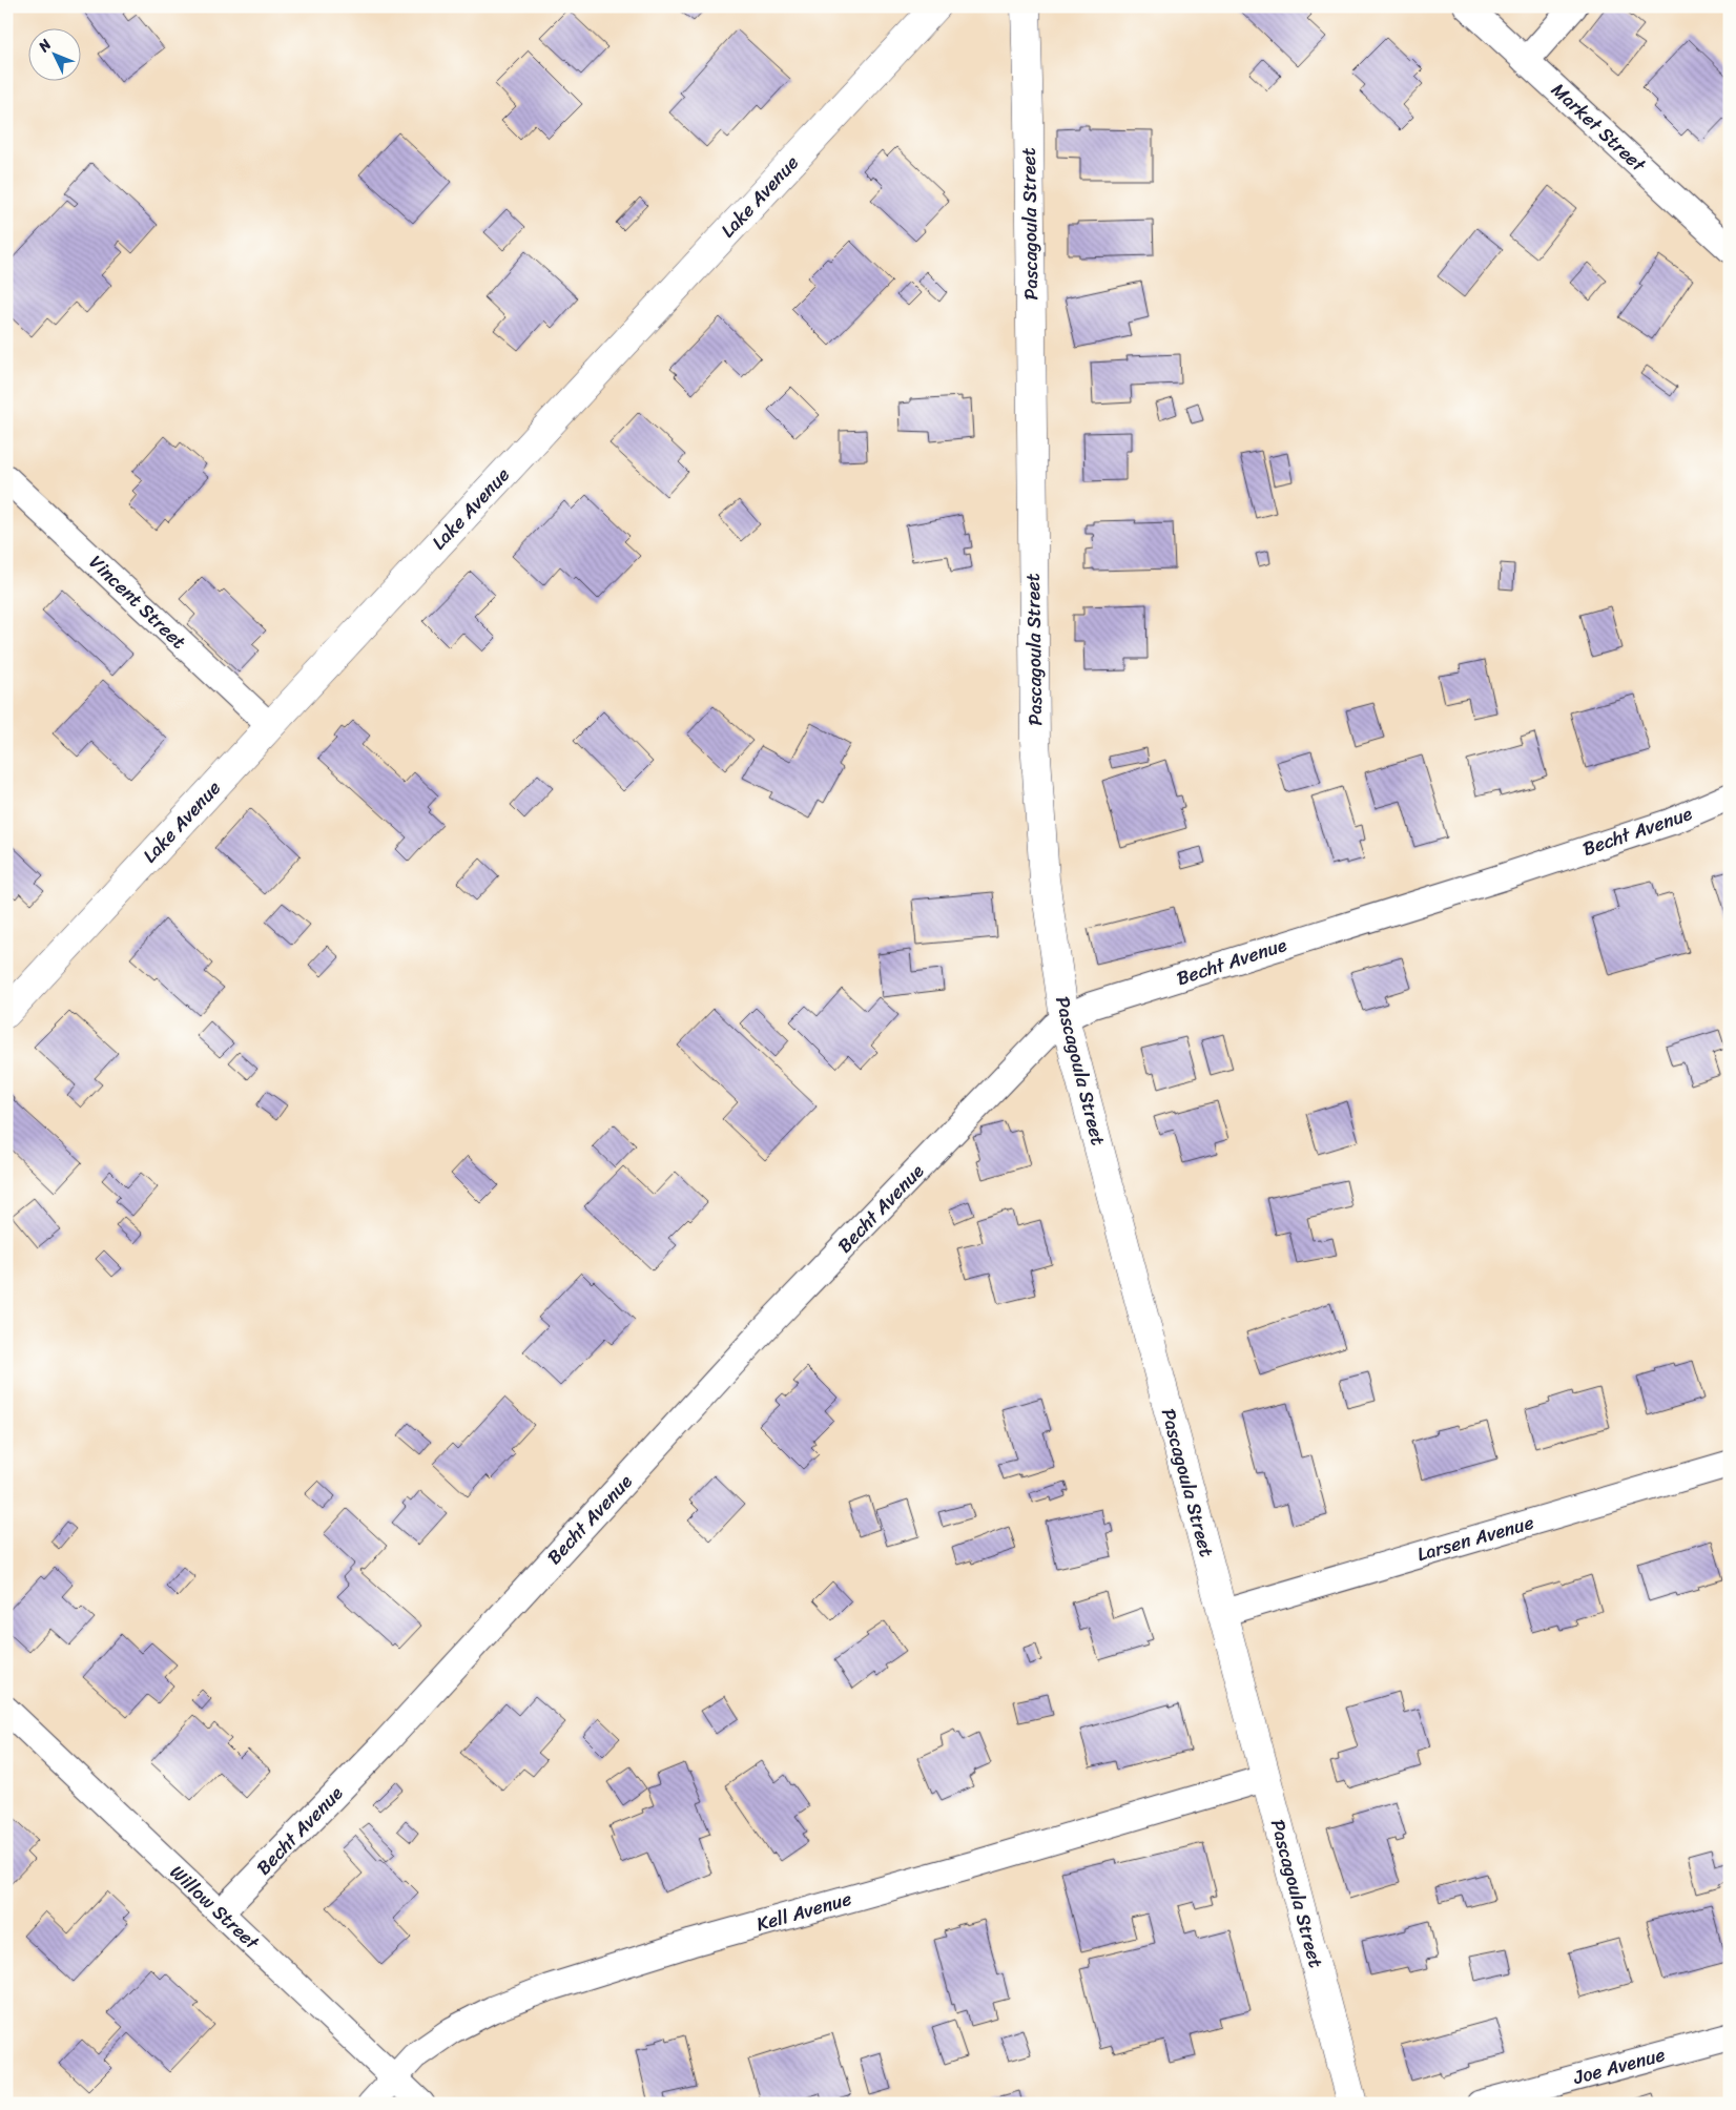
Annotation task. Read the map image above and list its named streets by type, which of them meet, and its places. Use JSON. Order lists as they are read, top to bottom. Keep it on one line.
{"streets":{"street":["Market Street","Lake Avenue","Pascagoula Street","Vincent Street","Becht Avenue","Larsen Avenue","Willow Street","Kell Avenue","Joe Avenue"]},"crossings":[["Lake Avenue","Vincent Street"],["Pascagoula Street","Becht Avenue"],["Pascagoula Street","Larsen Avenue"],["Pascagoula Street","Kell Avenue"],["Becht Avenue","Willow Street"],["Willow Street","Kell Avenue"]],"north":"top left"}
